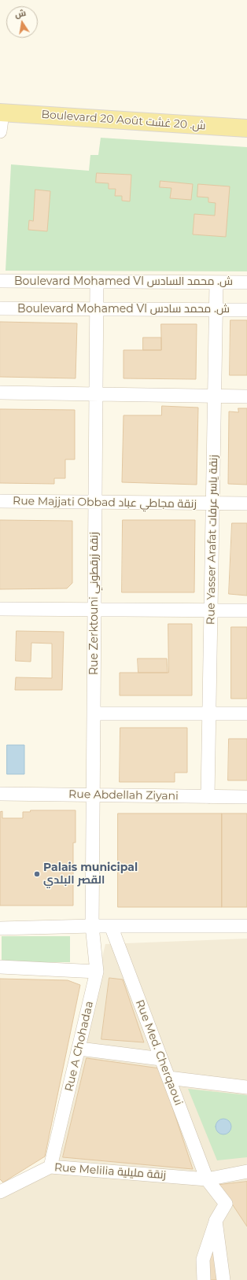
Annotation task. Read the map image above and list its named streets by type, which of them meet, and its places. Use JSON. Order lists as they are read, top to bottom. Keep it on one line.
{"streets":{"main road":["Boulevard 20 Août ش. 20 غشت"],"street":["Boulevard Mohamed VI ش. محمد السادس","Boulevard Mohamed VI ش. محمد سادس","Rue Majjati Obbad زنقة مجاطي عباد","Rue Yasser Arafat زنقة ياسر عرفات","Rue Zerktouni زنقة زرقطوني","Rue Abdellah Ziyani","Rue A Chohadaa","Rue Med. Cherqaoui","Rue Melilia زنقة مليلية"]},"crossings":[["Boulevard Mohamed VI ش. محمد السادس","Rue Yasser Arafat زنقة ياسر عرفات"],["Boulevard Mohamed VI ش. محمد السادس","Rue Zerktouni زنقة زرقطوني"],["Boulevard Mohamed VI ش. محمد سادس","Rue Yasser Arafat زنقة ياسر عرفات"],["Boulevard Mohamed VI ش. محمد سادس","Rue Zerktouni زنقة زرقطوني"],["Rue Majjati Obbad زنقة مجاطي عباد","Rue Yasser Arafat زنقة ياسر عرفات"],["Rue Majjati Obbad زنقة مجاطي عباد","Rue Zerktouni زنقة زرقطوني"],["Rue Yasser Arafat زنقة ياسر عرفات","Rue Abdellah Ziyani"],["Rue Zerktouni زنقة زرقطوني","Rue Abdellah Ziyani"],["Rue Zerktouni زنقة زرقطوني","Rue A Chohadaa"],["Rue A Chohadaa","Rue Melilia زنقة مليلية"],["Rue Med. Cherqaoui","Rue Melilia زنقة مليلية"]],"places":["Palais municipal القصر البلدي"],"north":"top"}
